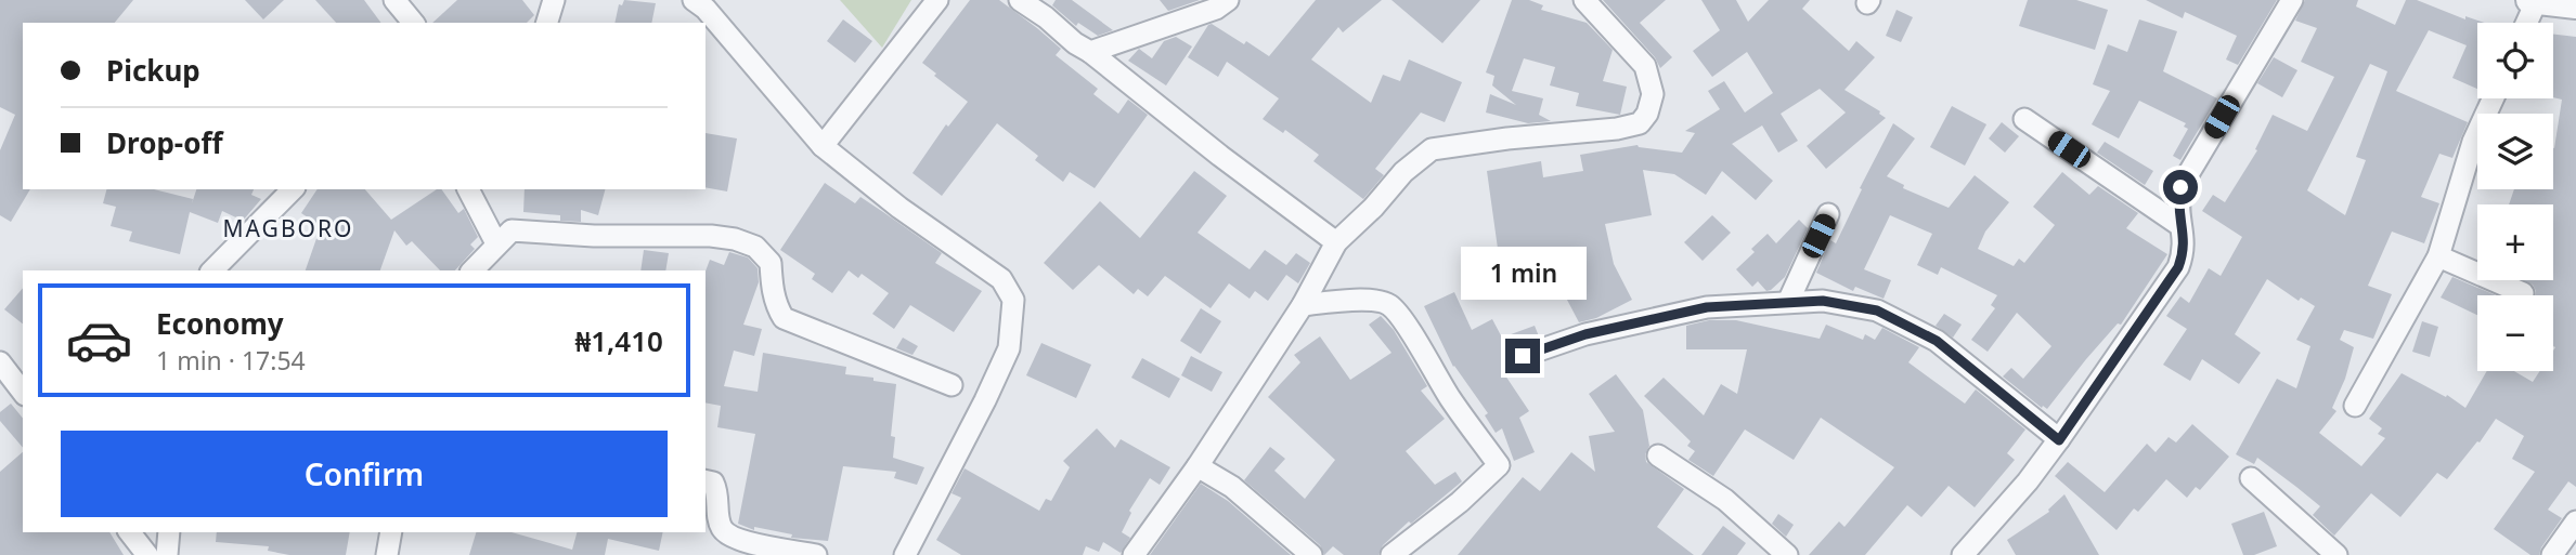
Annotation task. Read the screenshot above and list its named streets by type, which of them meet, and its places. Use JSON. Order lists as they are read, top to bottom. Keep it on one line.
{"districts":["MAGBORO"],"page":{"map_buttons":["+","−"],"banner":["Pickup","Drop-off"],"bubble":"1 min","list":[{"name":"Economy","note":"1 min · 17:54","value":"₦1,410"}],"buttons":"Confirm"}}
